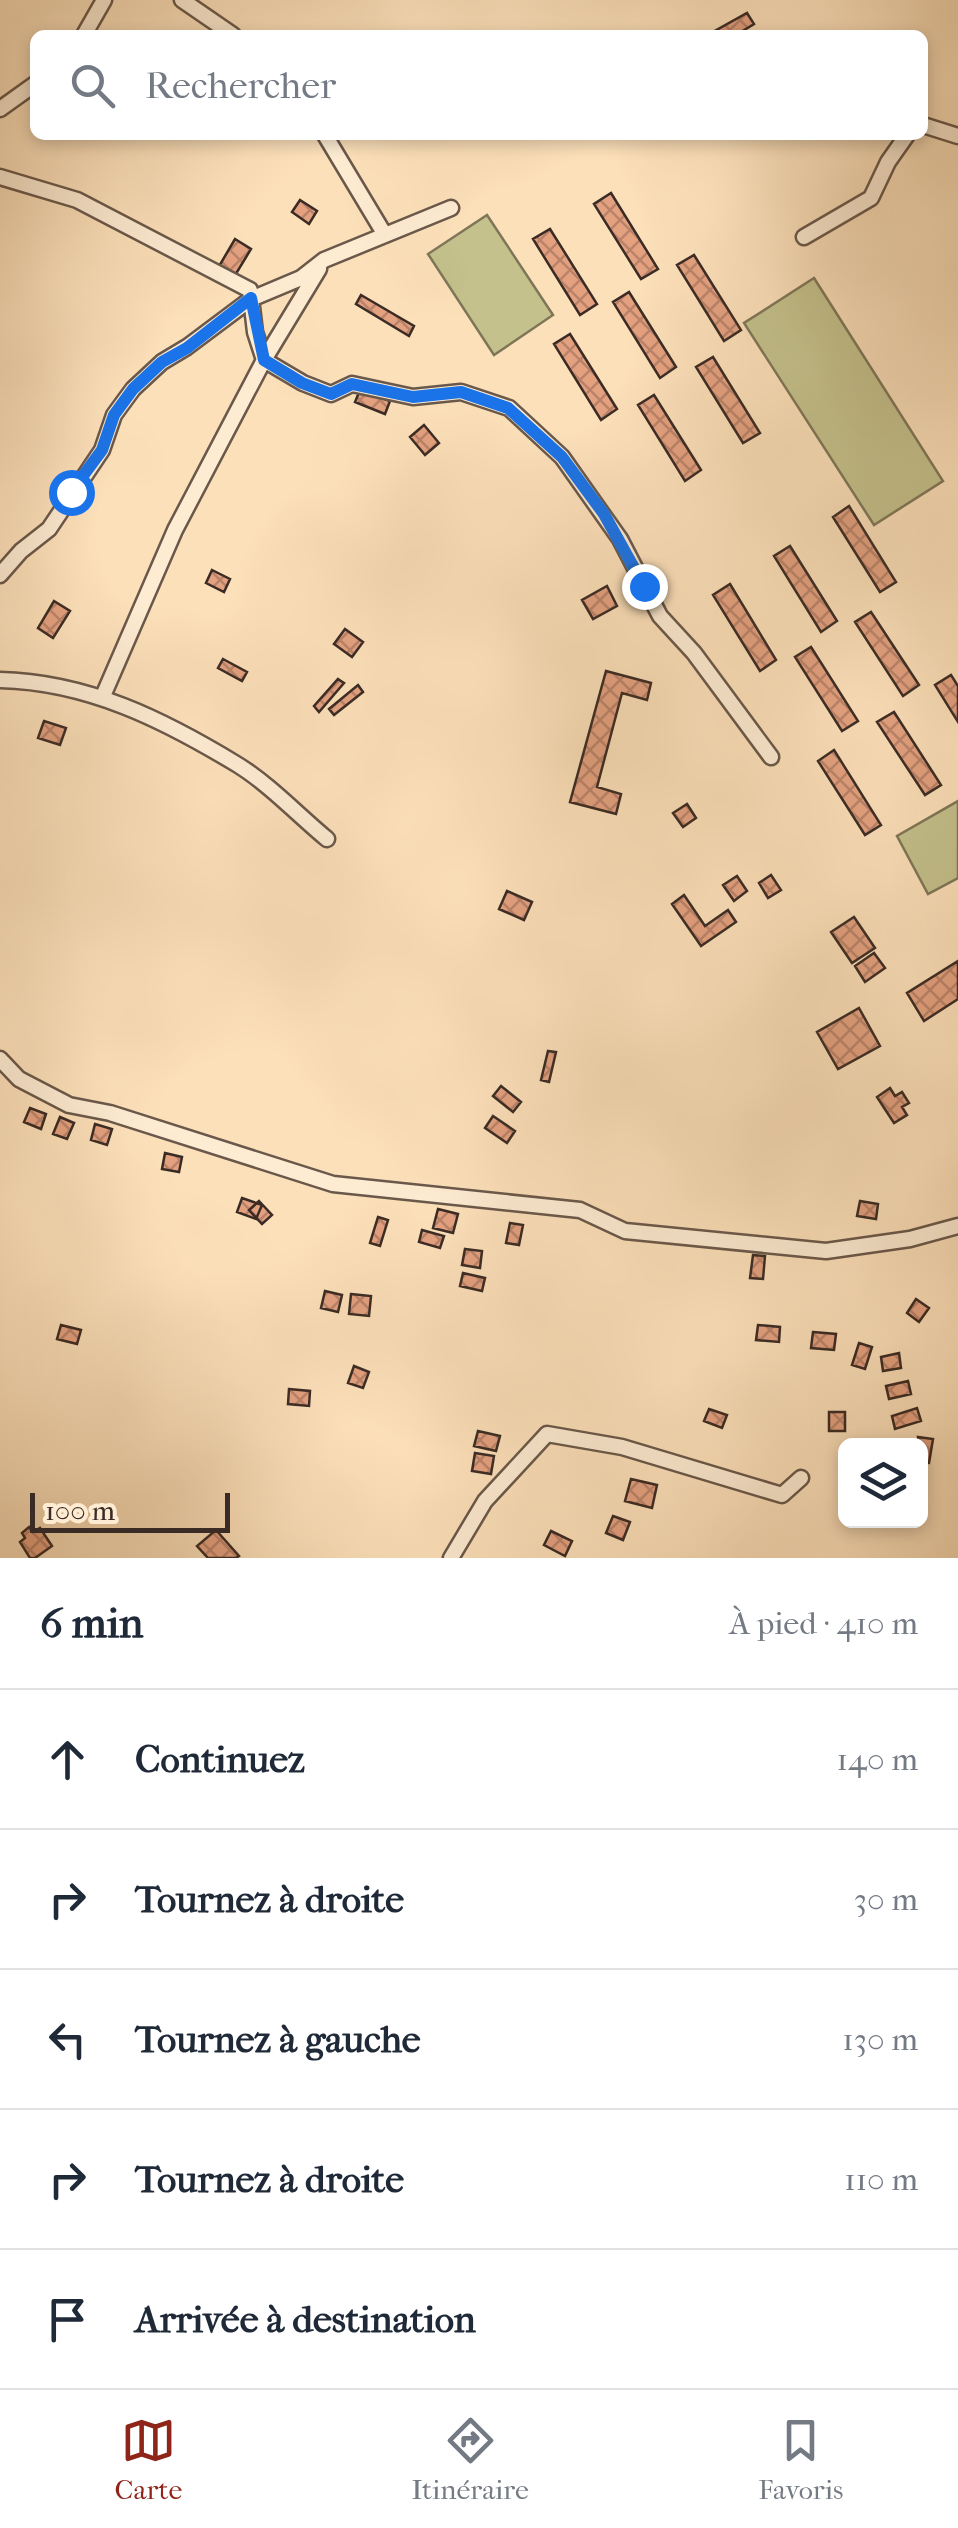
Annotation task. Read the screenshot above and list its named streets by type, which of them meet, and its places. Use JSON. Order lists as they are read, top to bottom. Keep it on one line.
{"scale_bar":"100 m","page":{"search":"Rechercher","scale":"100 m","heading":["6 min","À pied · 410 m"],"list":[["Continuez","140 m"],["Tournez à droite","30 m"],["Tournez à gauche","130 m"],["Tournez à droite","110 m"],"Arrivée à destination"],"nav":["Carte","Itinéraire","Favoris"]}}
